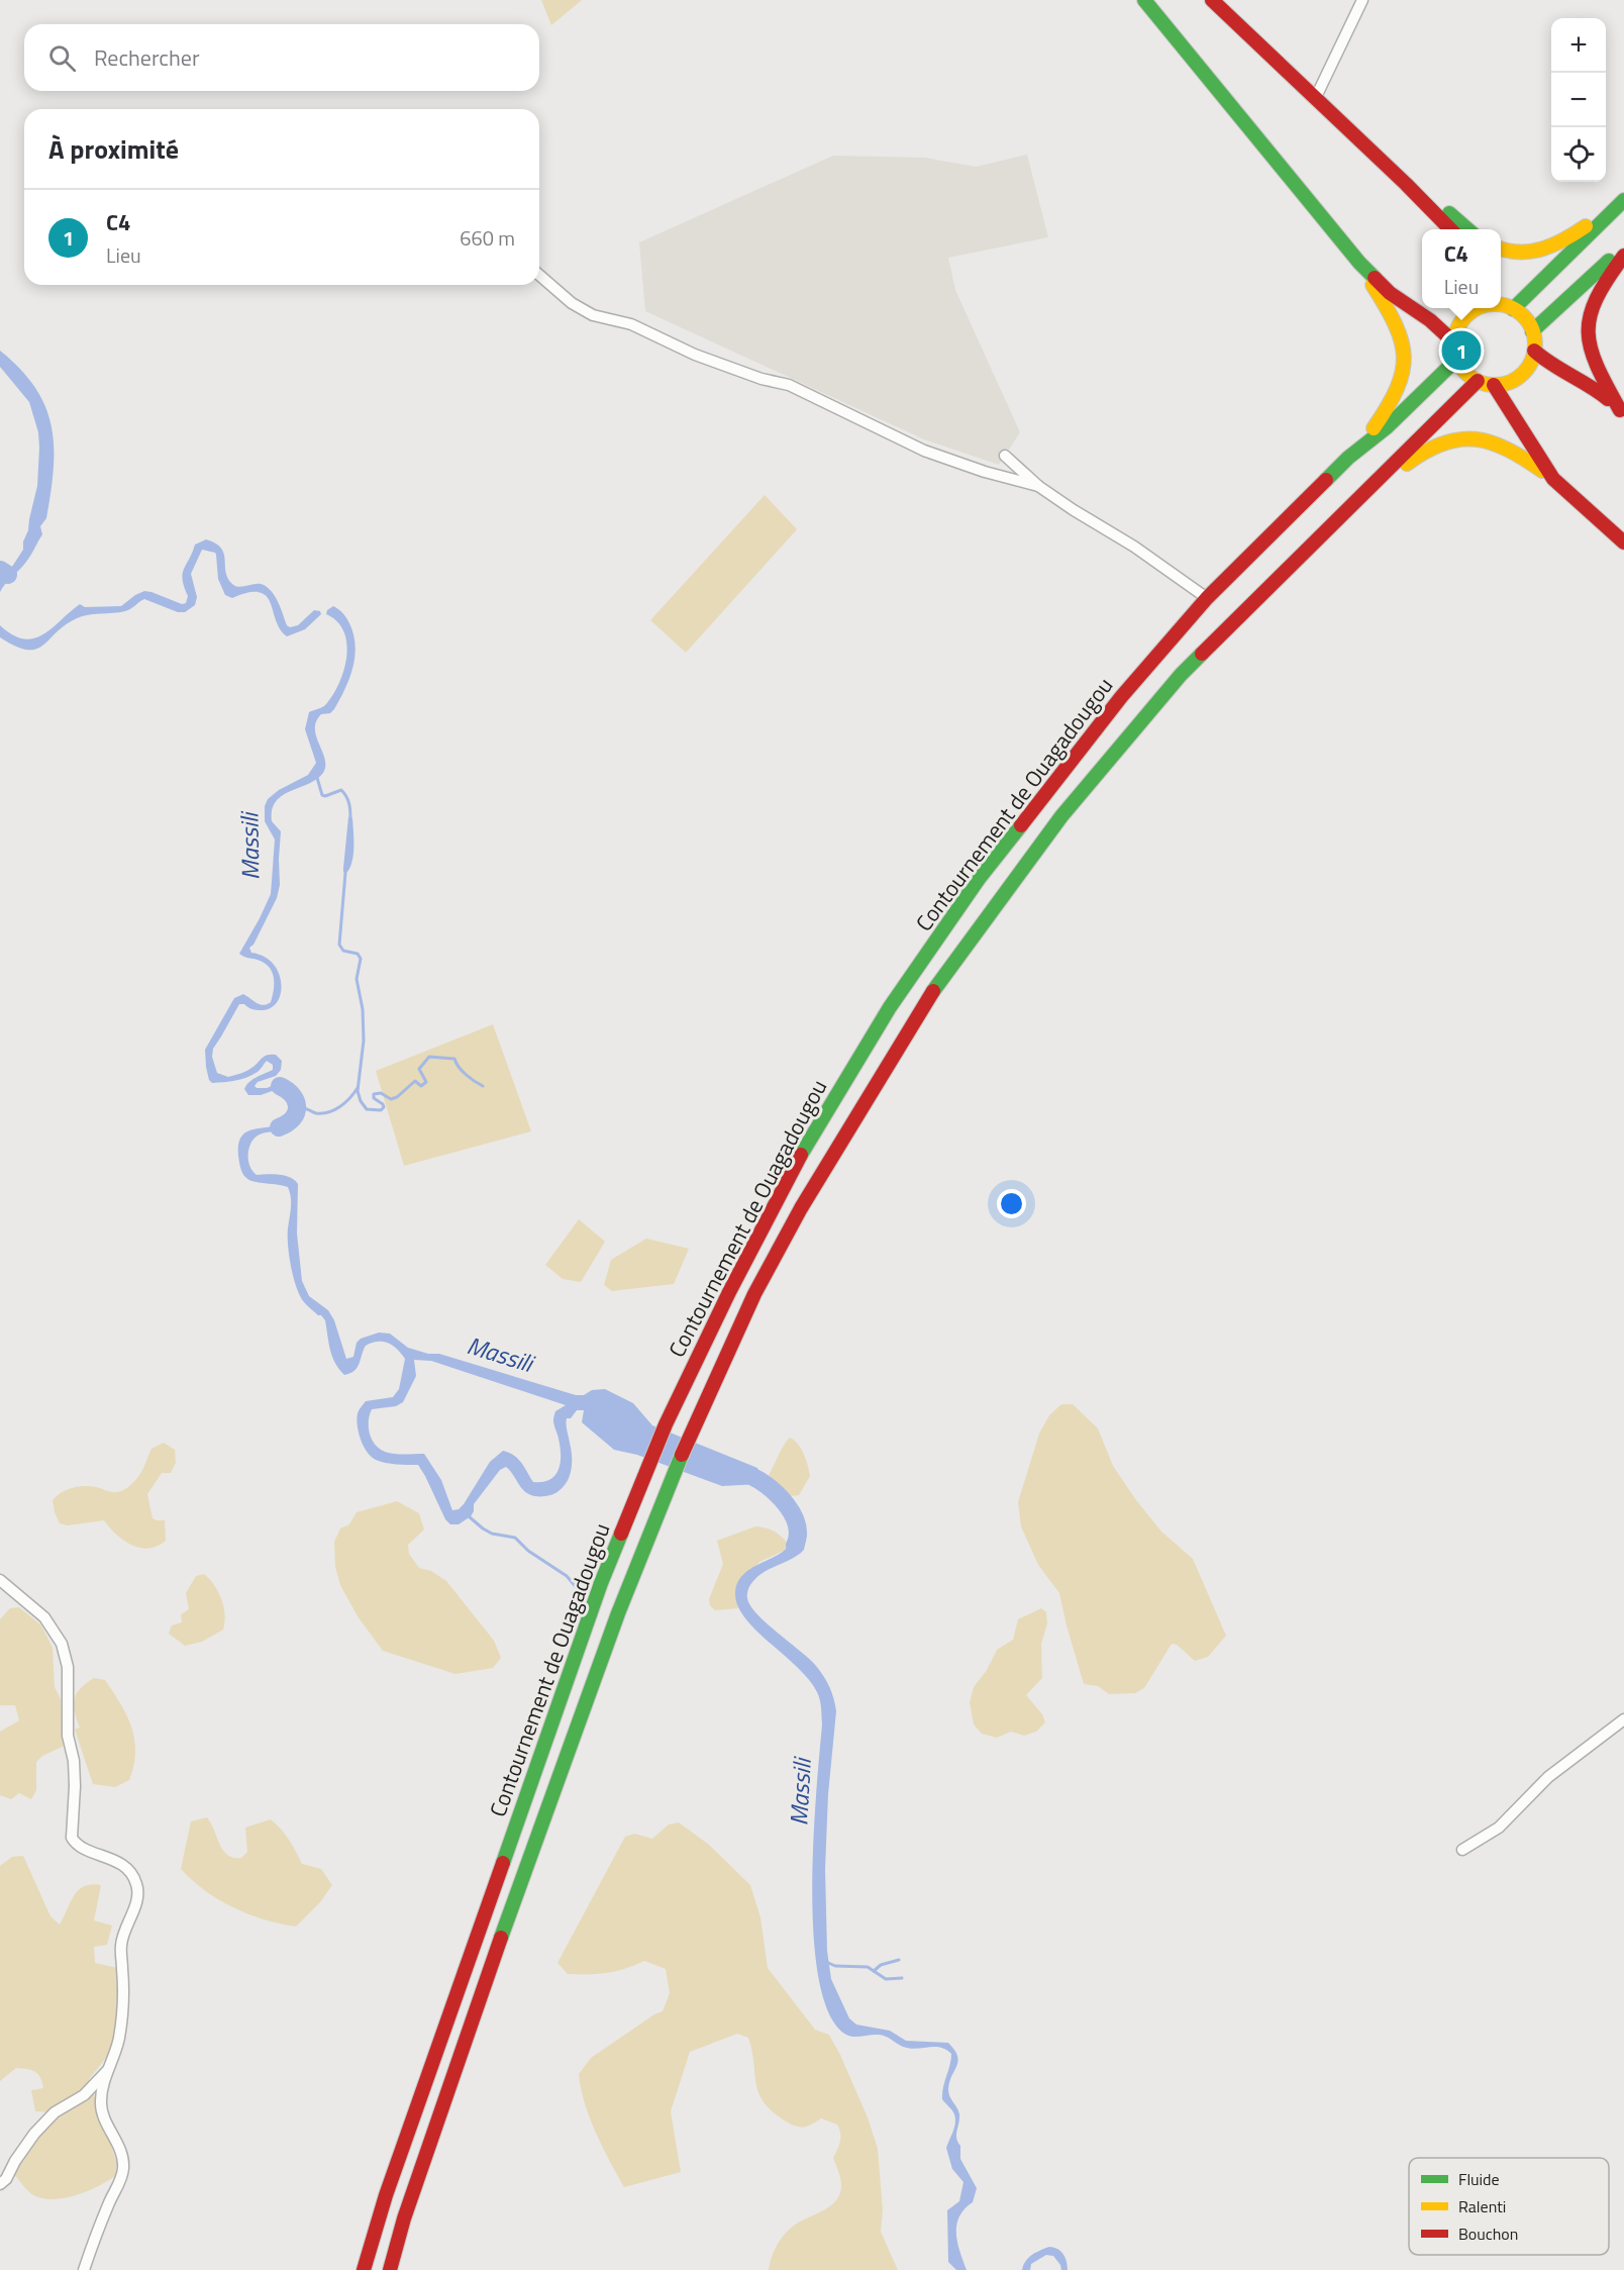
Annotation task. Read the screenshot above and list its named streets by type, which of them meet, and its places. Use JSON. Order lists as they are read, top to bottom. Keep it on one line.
{"streets":{"highway":["Contournement de Ouagadougou"]},"water":["Massili"],"legend":["Fluide","Ralenti","Bouchon"],"page":{"map_buttons":["+","−"],"search":"Rechercher","heading":"À proximité","list":[{"mark":"1","name":"C4","note":"Lieu","value":"660 m"}],"popup":["C4","Lieu"],"pins":"1"}}
